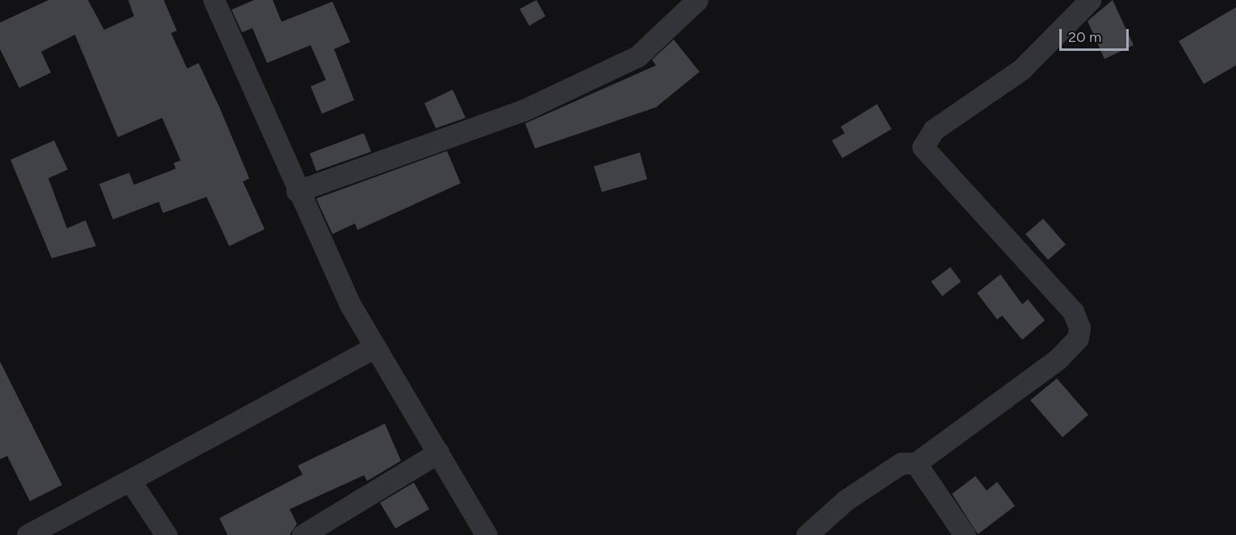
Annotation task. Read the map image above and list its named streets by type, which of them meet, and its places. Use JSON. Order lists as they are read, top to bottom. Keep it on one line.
{"scale_bar":"20 m"}
